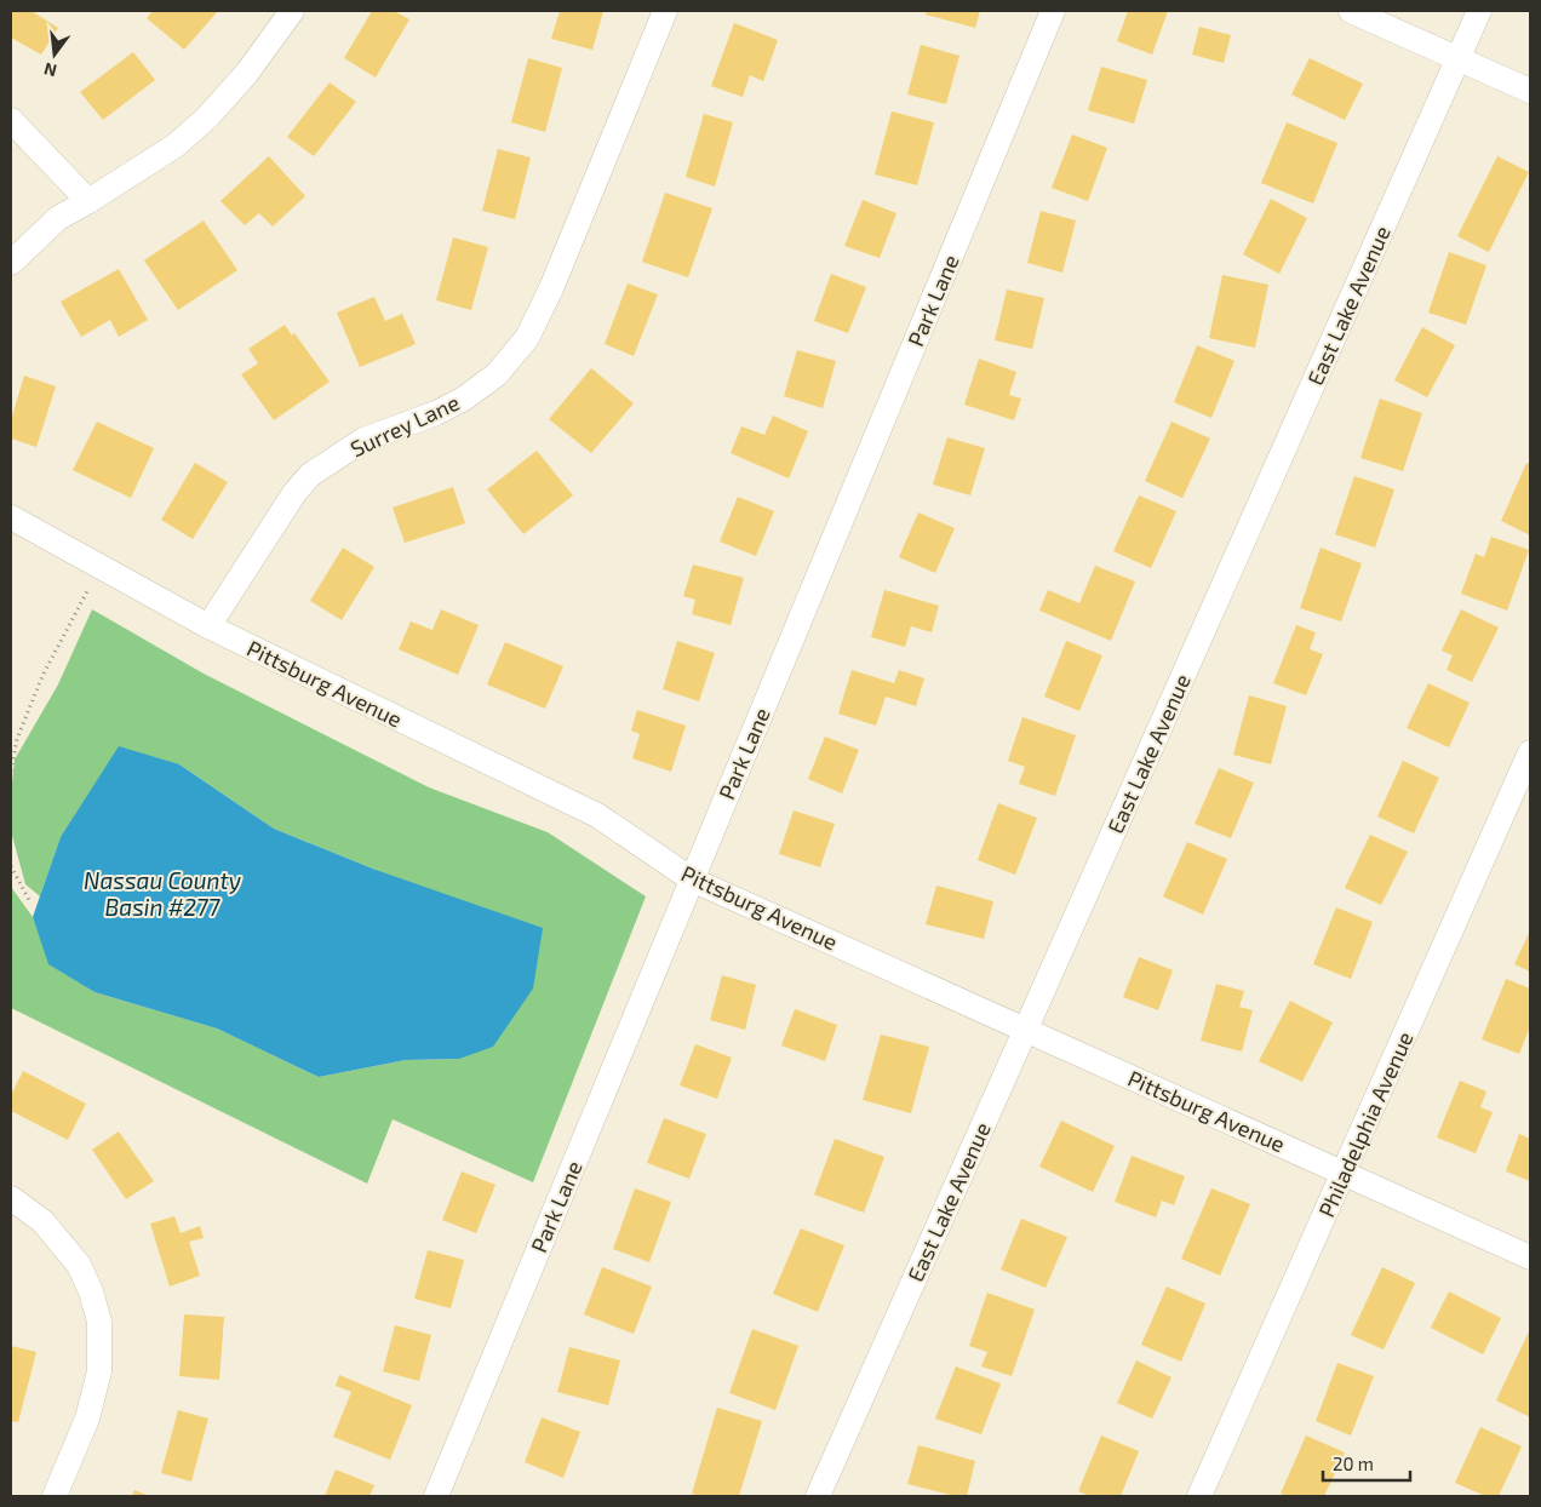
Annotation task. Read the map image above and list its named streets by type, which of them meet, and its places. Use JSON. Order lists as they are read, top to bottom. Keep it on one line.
{"streets":{"street":["Park Lane","East Lake Avenue","Surrey Lane","Pittsburg Avenue","Philadelphia Avenue"]},"crossings":[["Park Lane","Pittsburg Avenue"],["East Lake Avenue","Pittsburg Avenue"],["Surrey Lane","Pittsburg Avenue"],["Pittsburg Avenue","Philadelphia Avenue"]],"water":["Nassau County Basin #277"],"scale_bar":"20 m","north":"bottom"}
